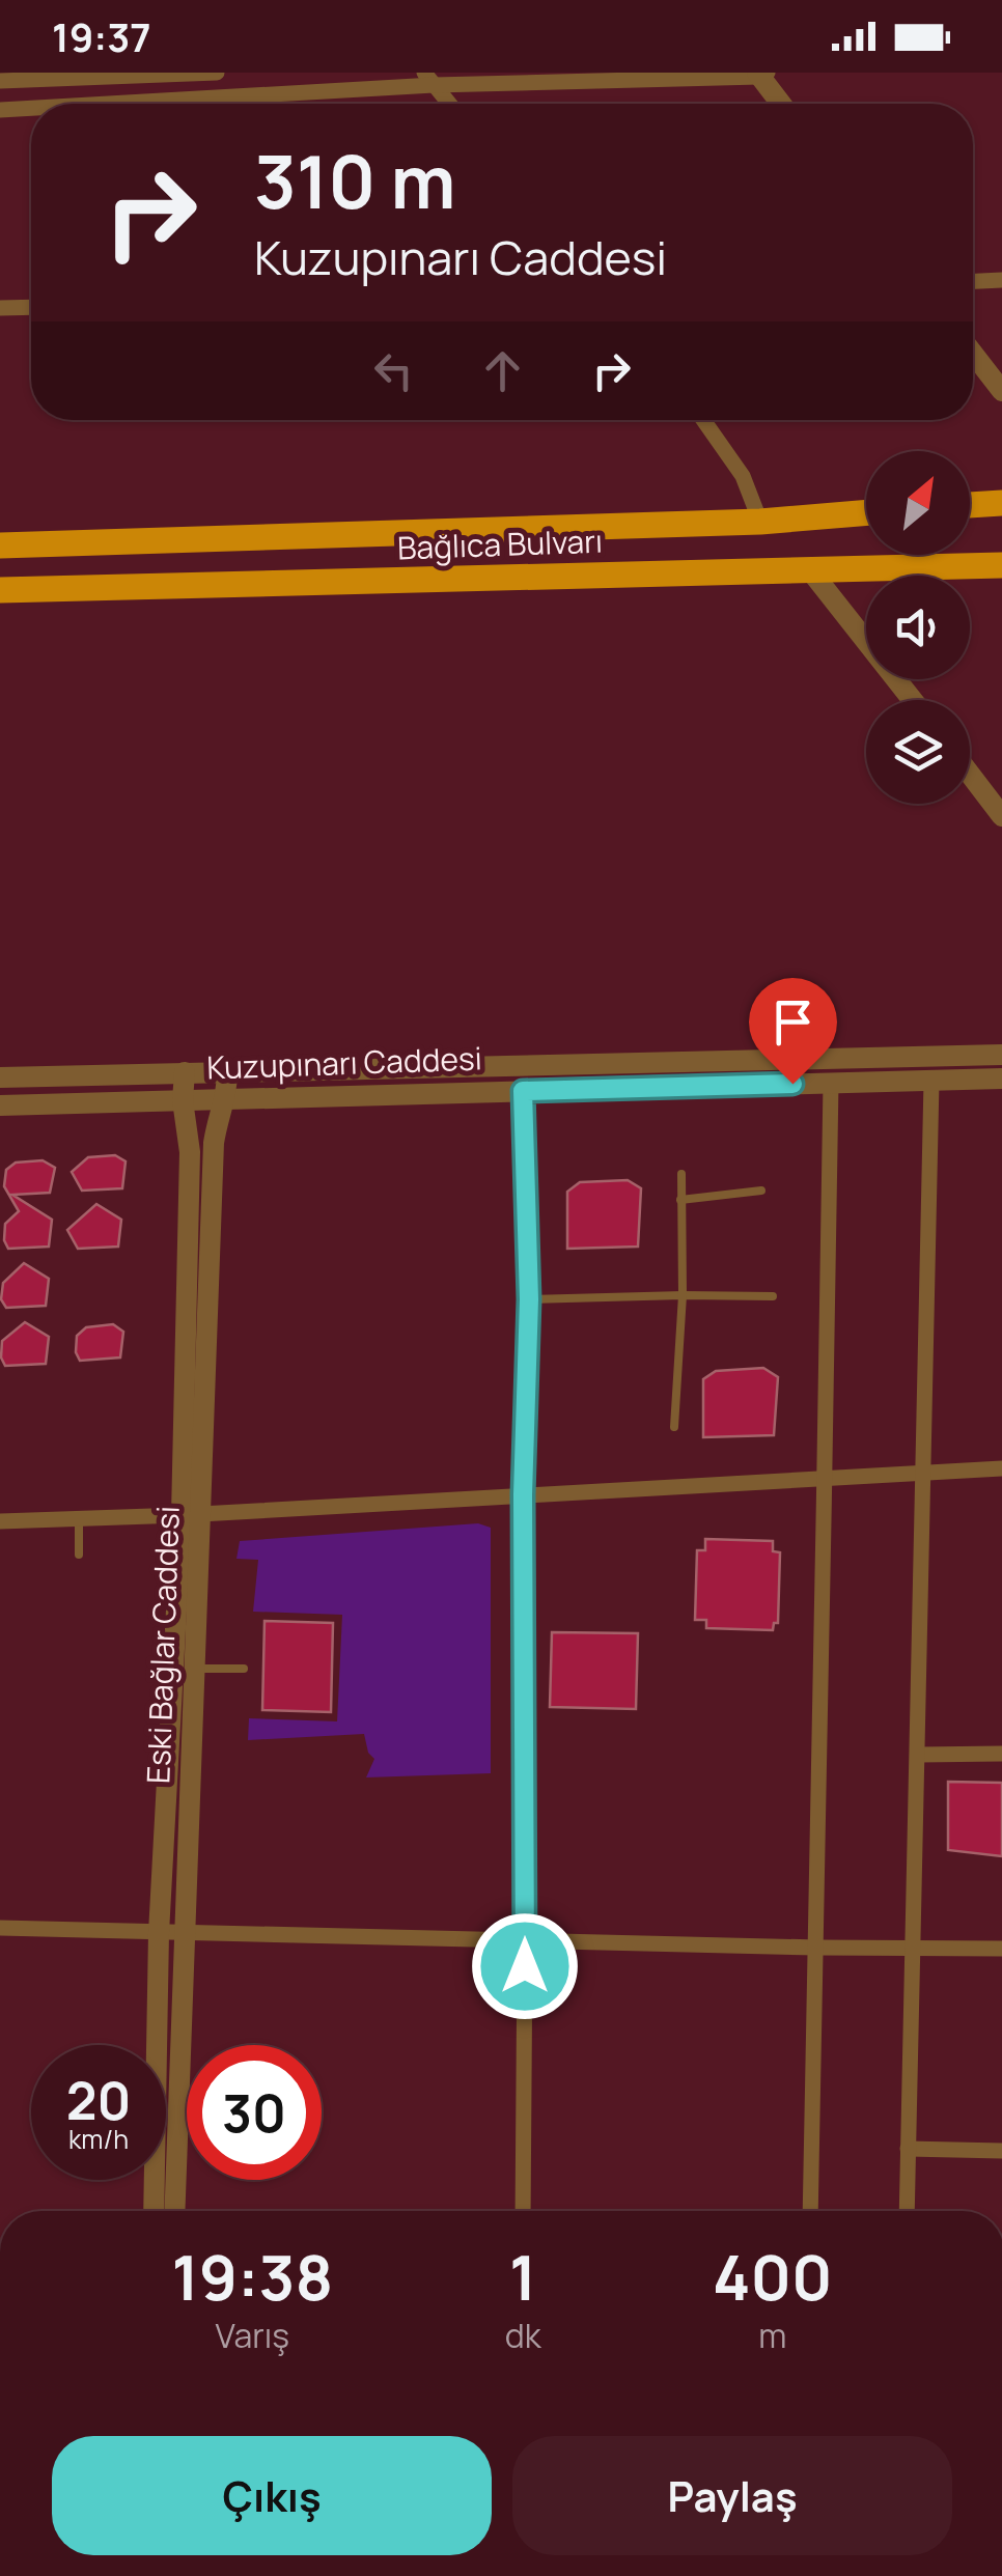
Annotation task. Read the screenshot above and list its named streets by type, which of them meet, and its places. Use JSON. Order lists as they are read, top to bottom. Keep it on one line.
{"streets":{"main road":["Bağlıca Bulvarı"],"street":["Kuzupınarı Caddesi","Eski Bağlar Caddesi"]},"crossings":[["Kuzupınarı Caddesi","Eski Bağlar Caddesi"]],"north":"top right","page":{"status":"19:37","turn":["310 m","Kuzupınarı Caddesi"],"speed":"20 km/h","limit":"30","eta":["19:38","Varış","1","dk","400","m"],"buttons":["Çıkış","Paylaş"]}}
